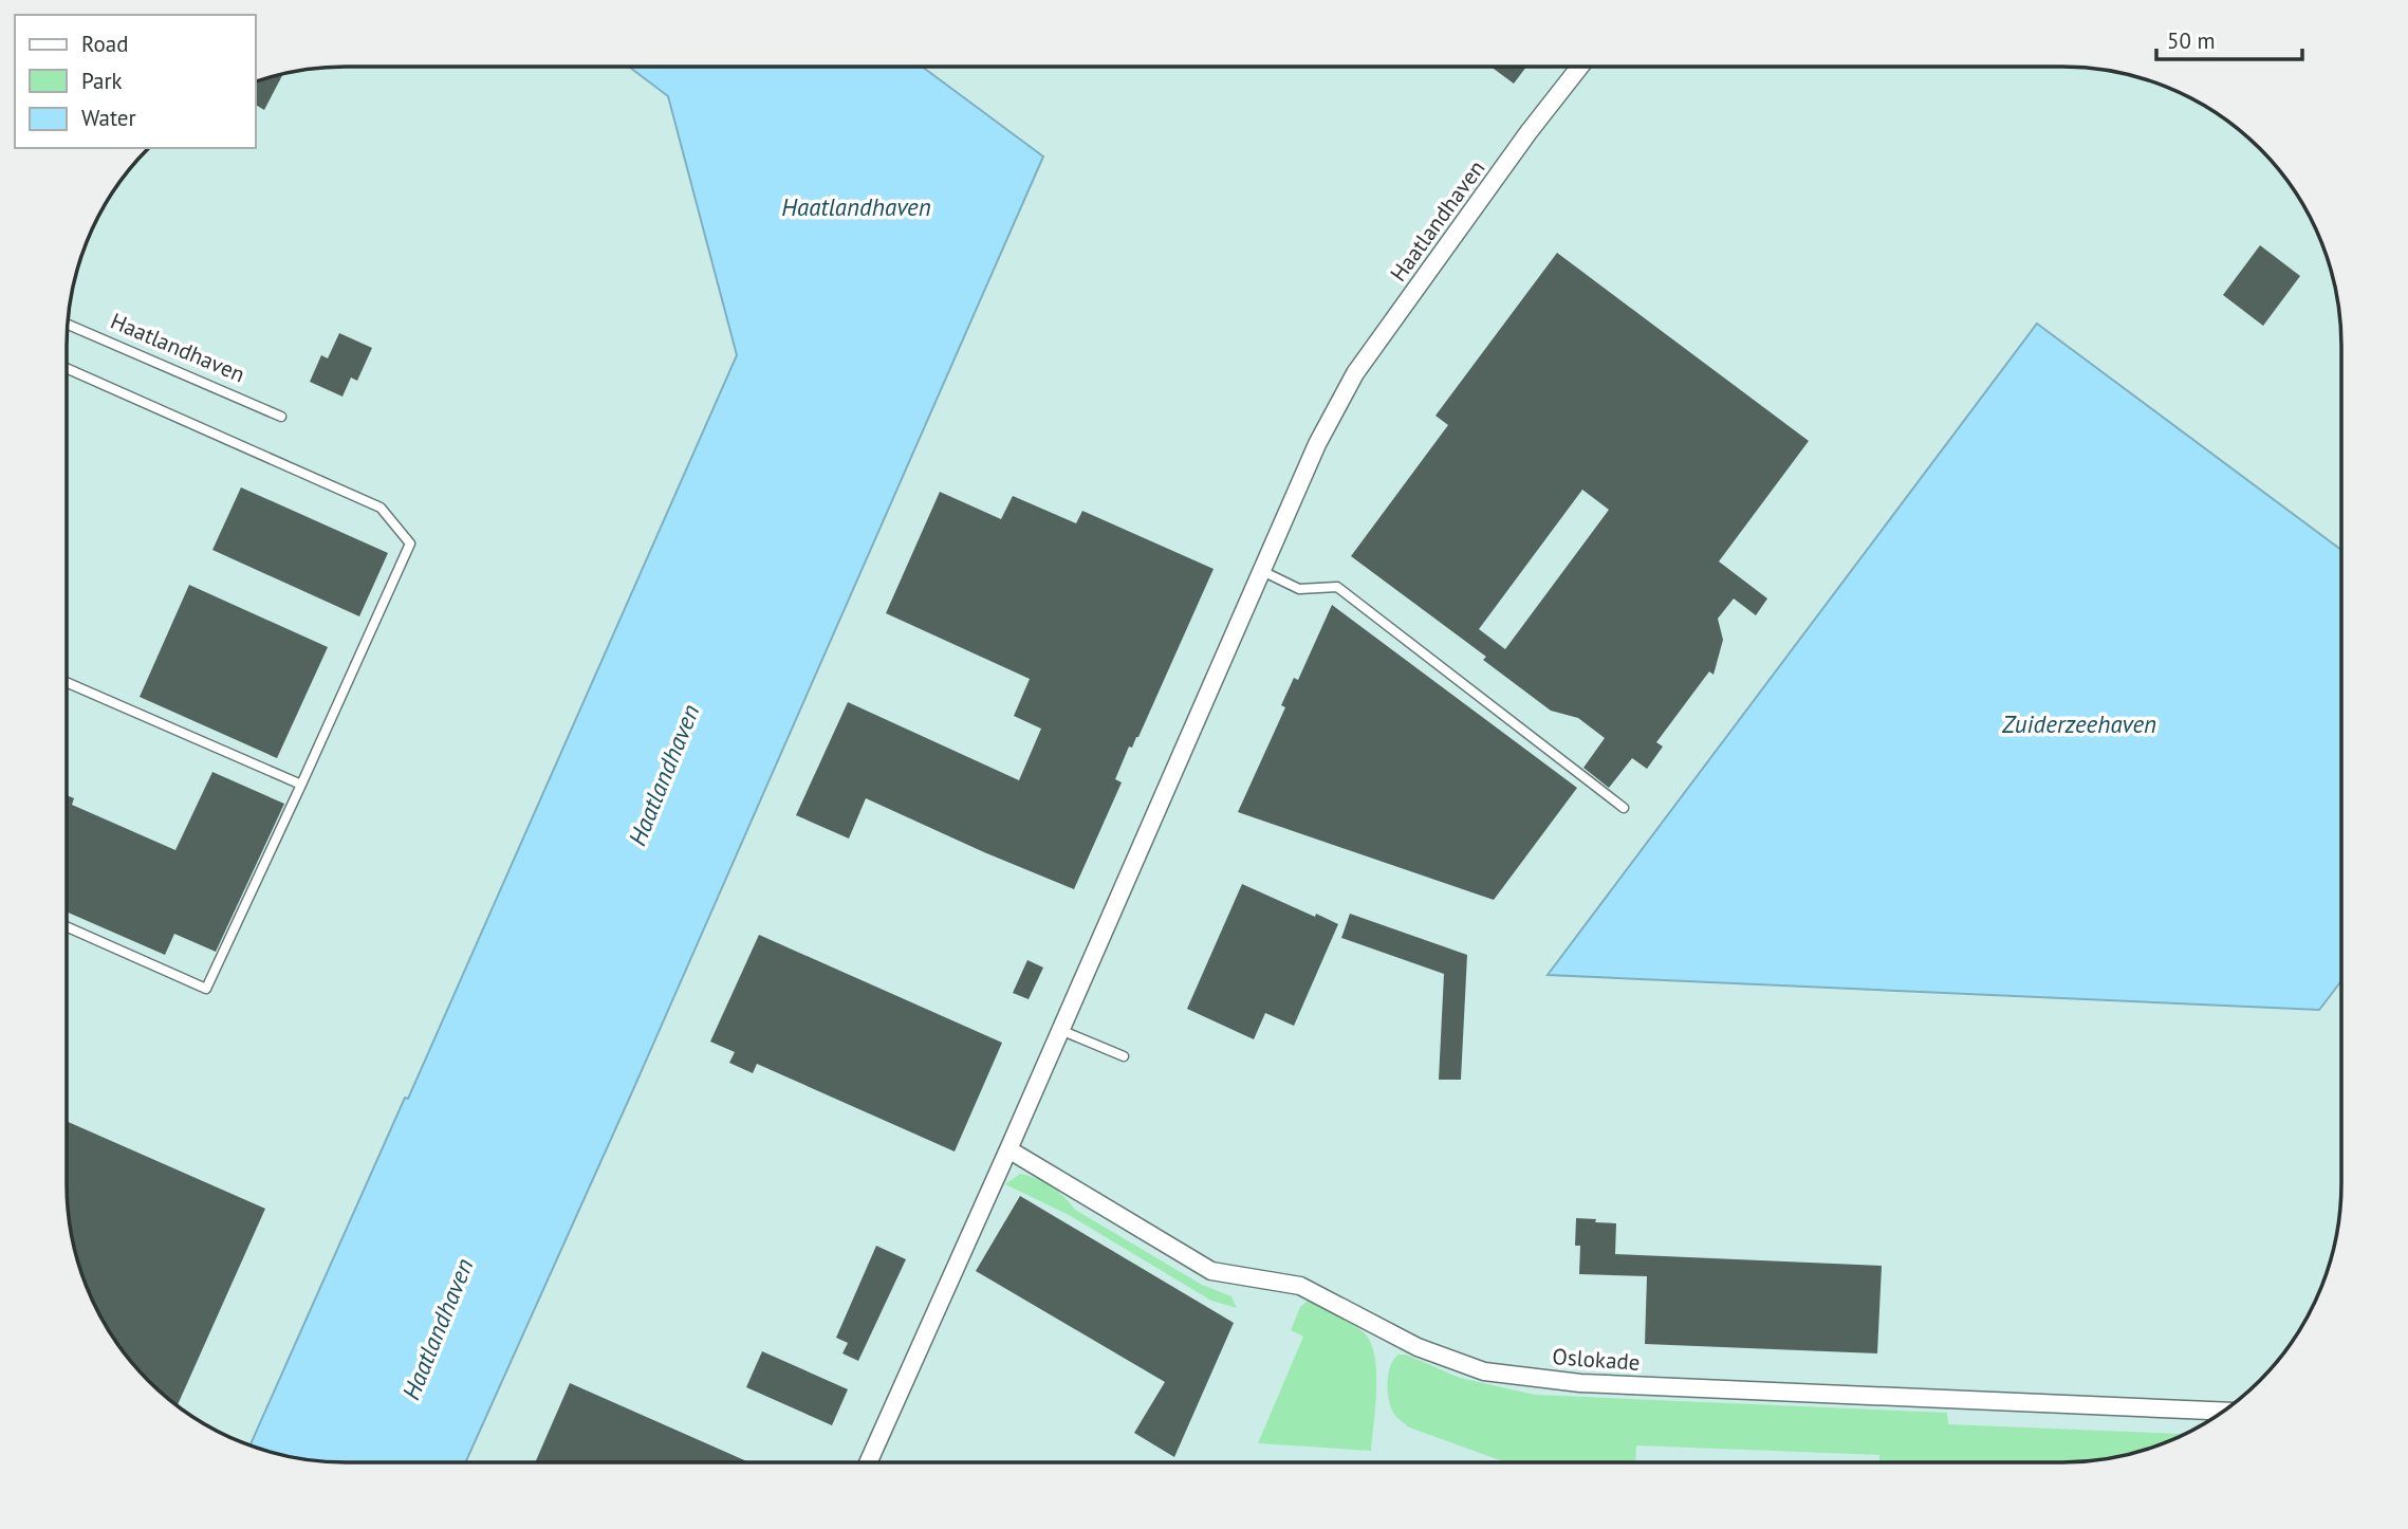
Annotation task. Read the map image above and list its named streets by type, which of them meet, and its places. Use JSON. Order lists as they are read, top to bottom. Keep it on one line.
{"streets":{"street":["Haatlandhaven","Oslokade"]},"crossings":[["Haatlandhaven","Oslokade"]],"water":["Haatlandhaven","Zuiderzeehaven"],"legend":["Road","Park","Water"],"scale_bar":"50 m"}
